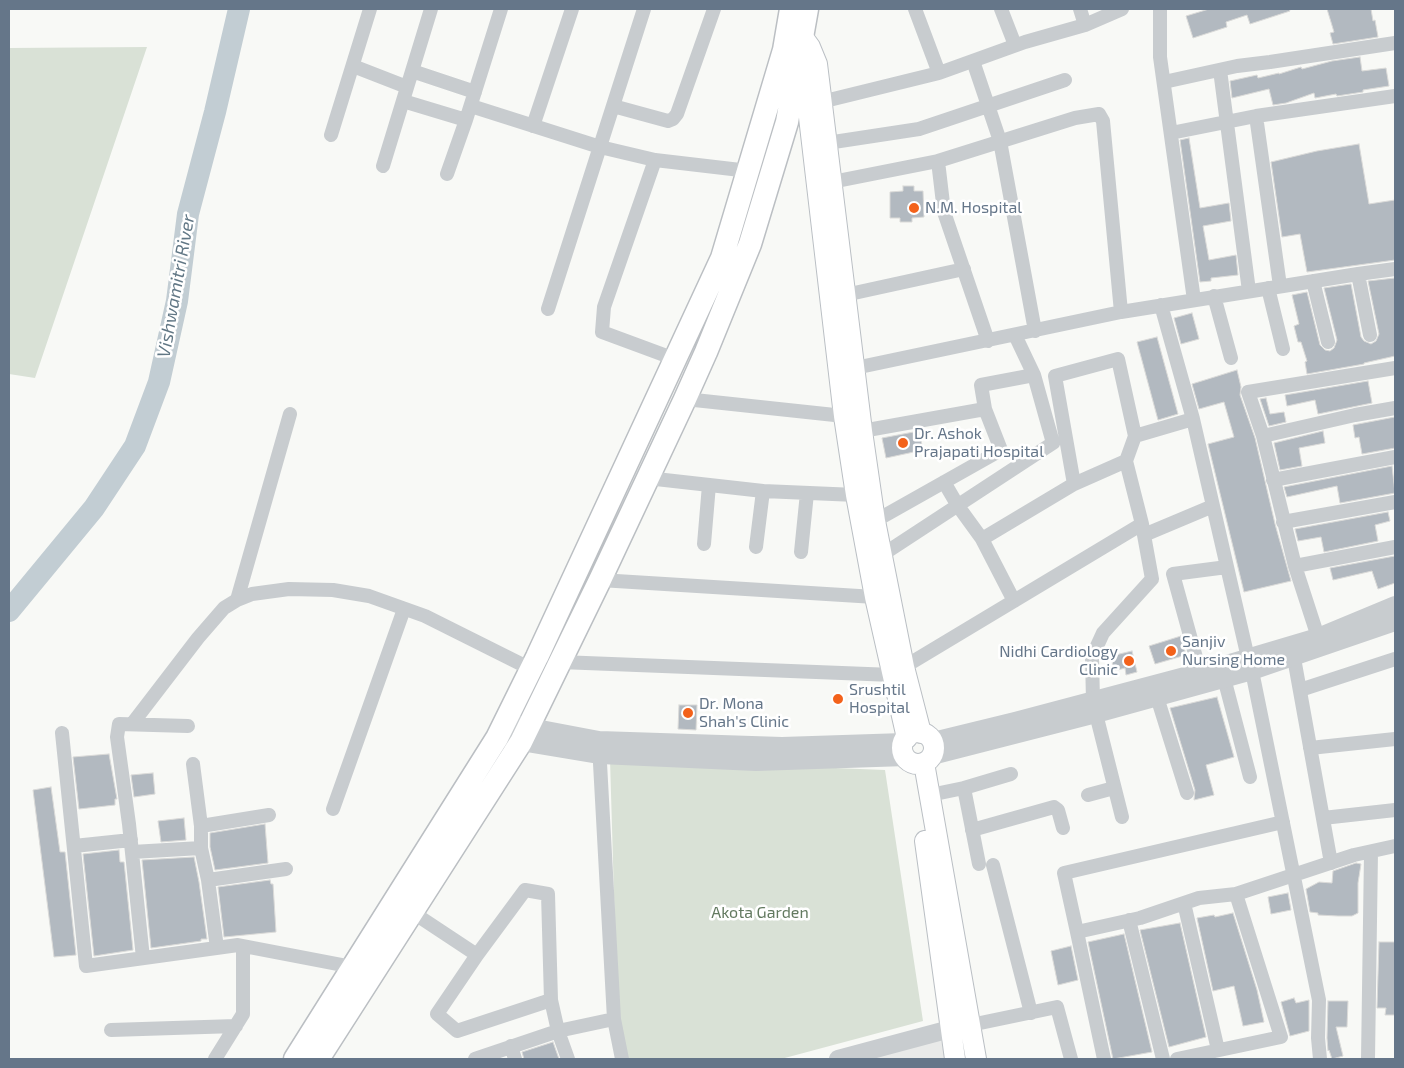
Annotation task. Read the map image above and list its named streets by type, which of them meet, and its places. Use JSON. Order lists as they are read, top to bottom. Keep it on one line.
{"water":["Vishwamitri River"],"parks":["Akota Garden"],"places":["N.M. Hospital","Dr. Ashok Prajapati Hospital","Sanjiv Nursing Home","Nidhi Cardiology Clinic","Srushtil Hospital","Dr. Mona Shah's Clinic"]}
